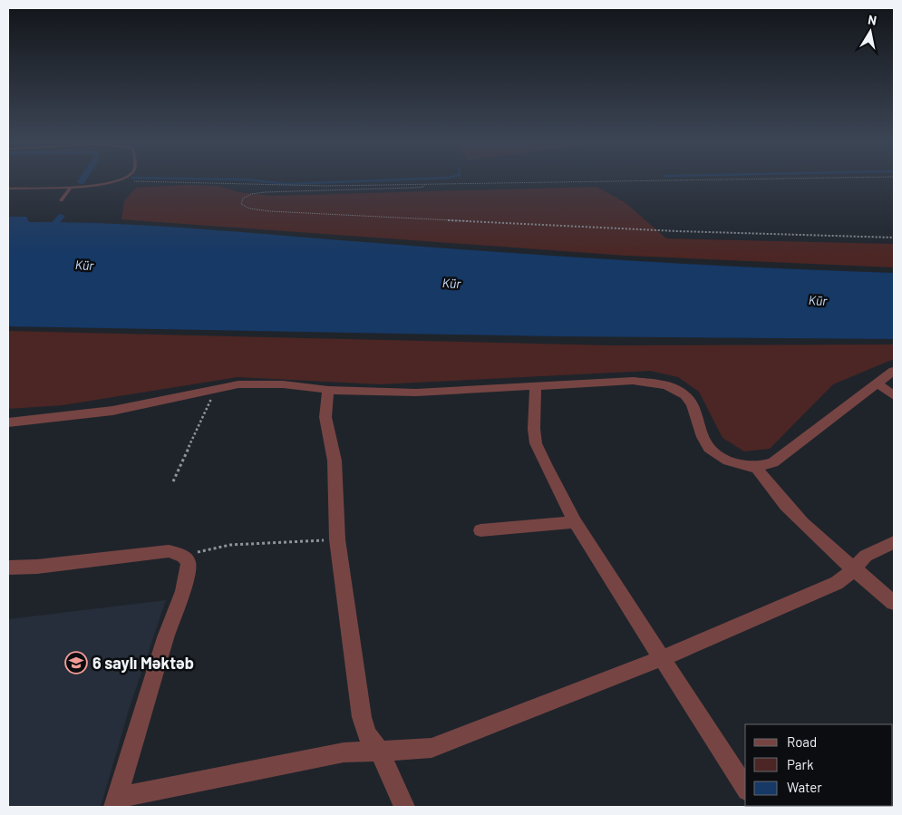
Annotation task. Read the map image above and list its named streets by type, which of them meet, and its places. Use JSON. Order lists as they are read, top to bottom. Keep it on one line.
{"water":["Kür"],"places":{"school or university":["6 saylı Məktəb"]},"legend":["Road","Park","Water"],"north":"top"}
